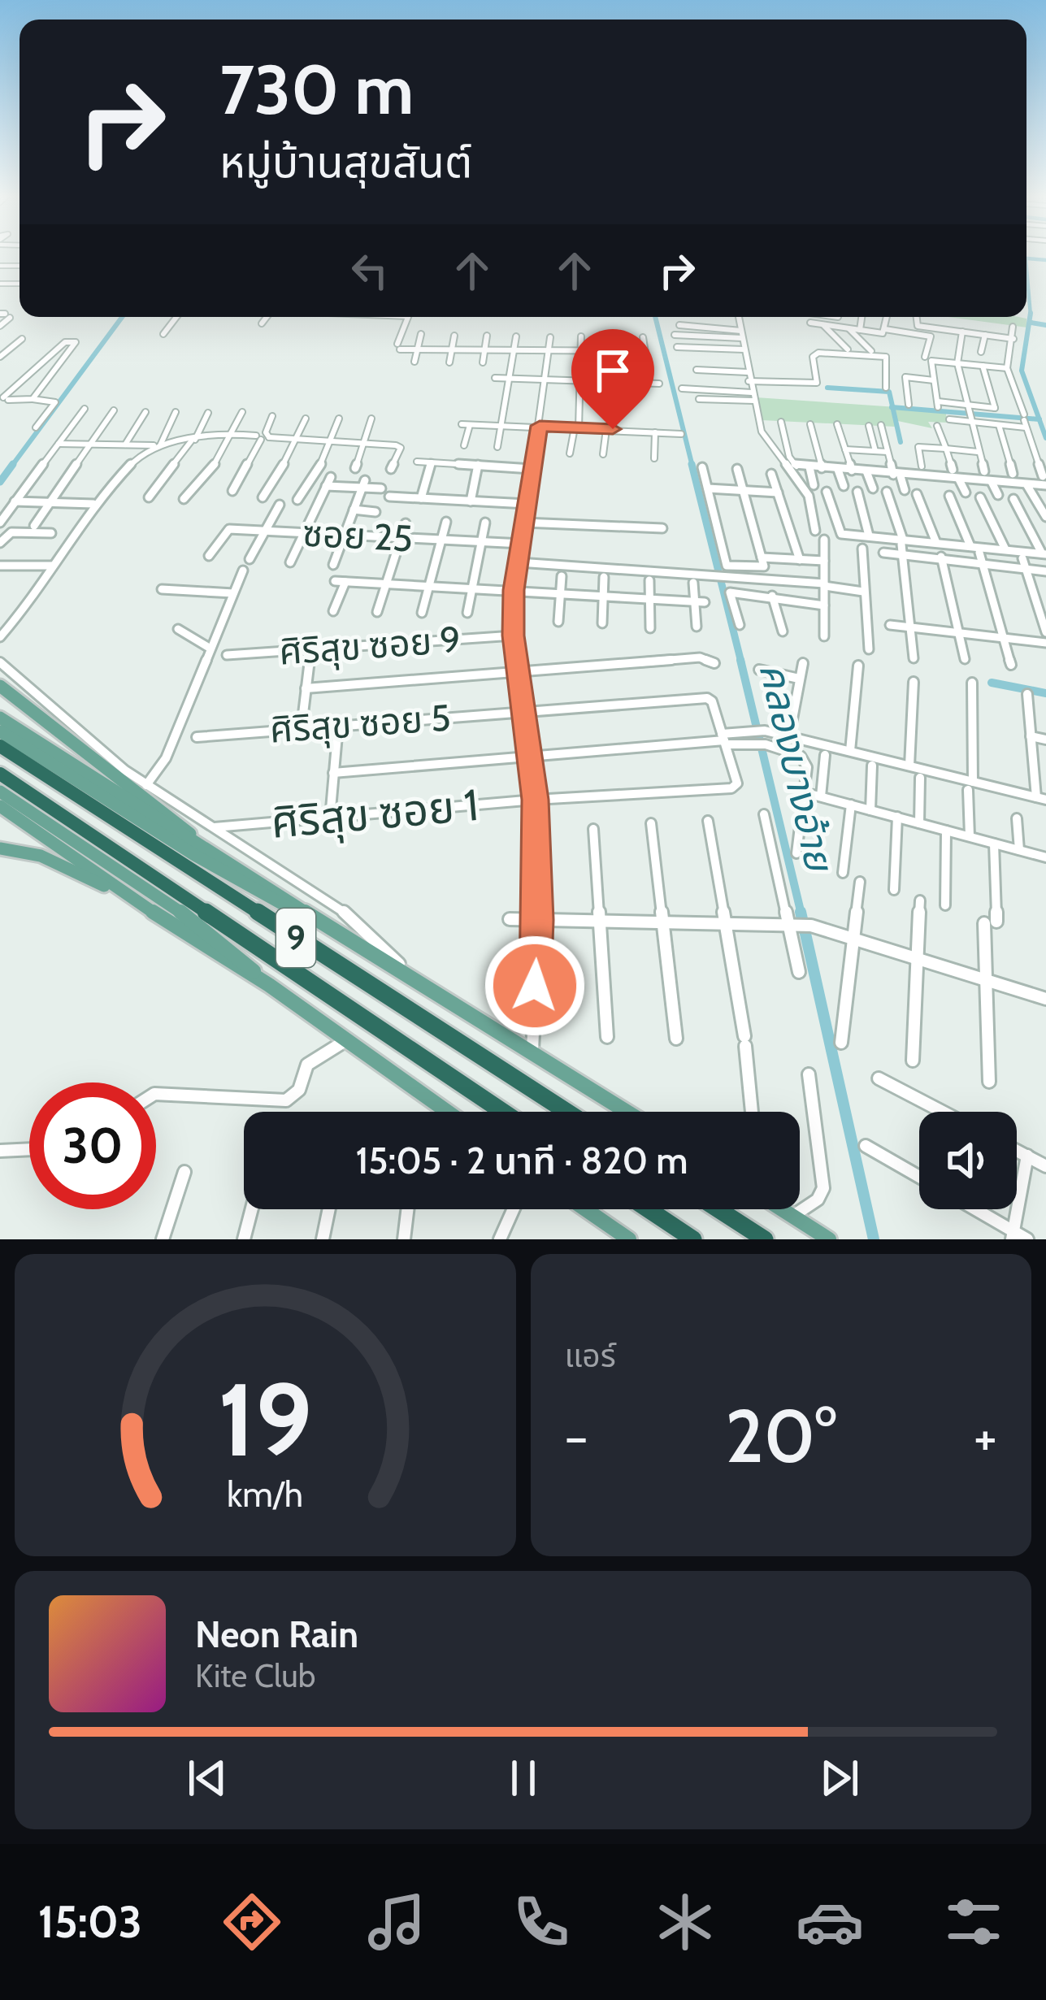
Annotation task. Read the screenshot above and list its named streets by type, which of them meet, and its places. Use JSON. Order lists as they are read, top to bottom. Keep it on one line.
{"streets":{"highway":["9"],"street":["ซอย 25","ศิริสุข ซอย 9","ศิริสุข ซอย 5","ศิริสุข ซอย 1"]},"crossings":[["ศิริสุข ซอย 5","ศิริสุข ซอย 1"]],"water":["คลองบางอ้าย"],"page":{"turn":["730 m","หมู่บ้านสุขสันต์"],"limit":"30","trip":"15:05 · 2 นาที · 820 m","tile":"แอร์","heat":["−","20°","+"],"song":["Neon Rain","Kite Club"],"tabs":"15:03","gauge":["19","km/h"]}}
